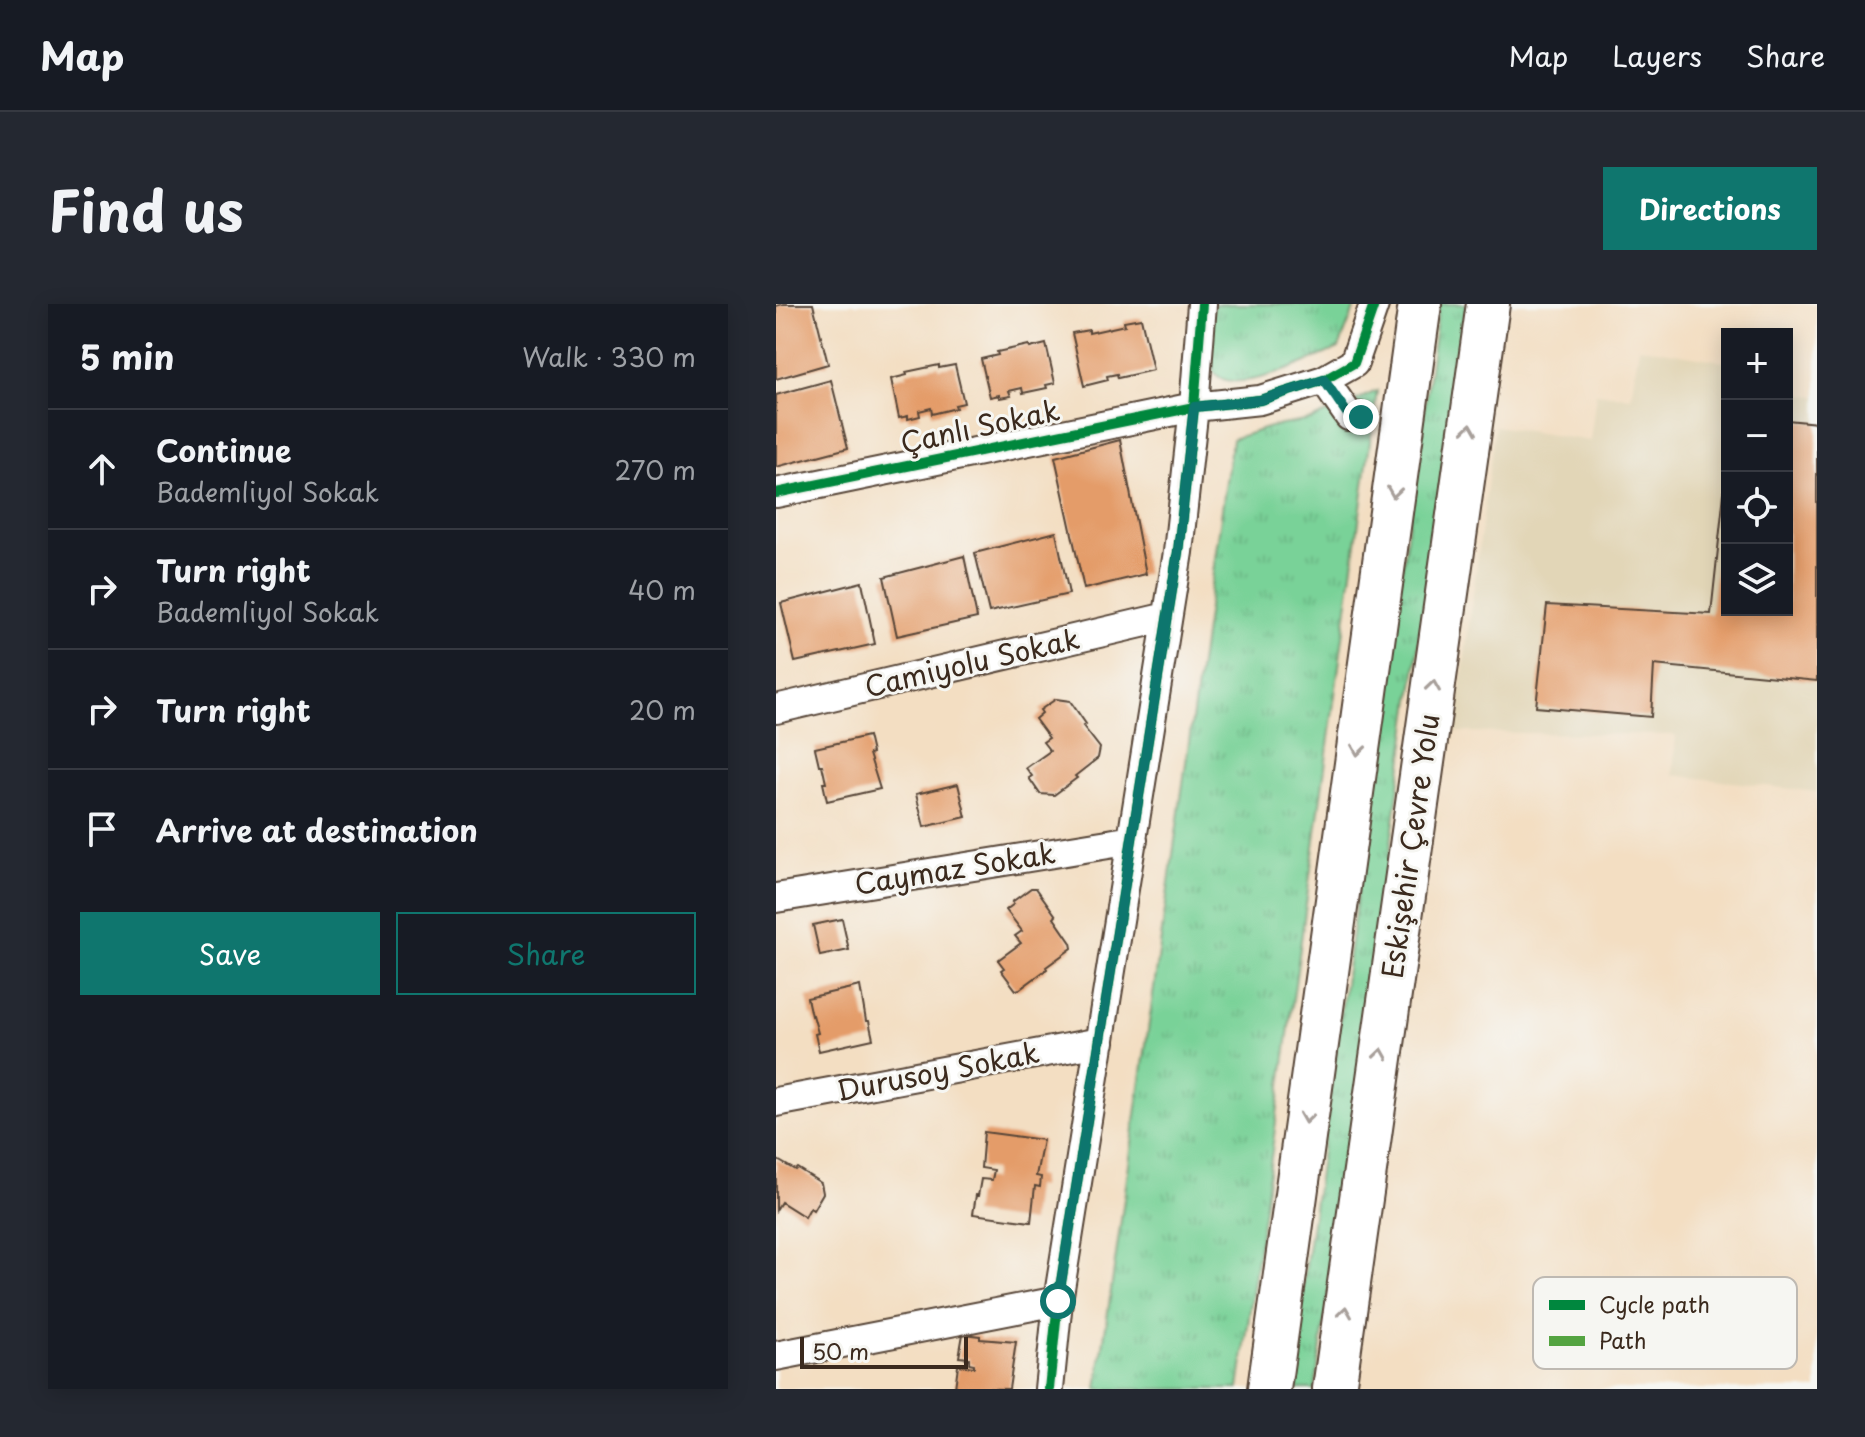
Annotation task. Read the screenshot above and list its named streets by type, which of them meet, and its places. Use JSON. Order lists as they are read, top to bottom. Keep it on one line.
{"streets":{"highway":["Eskişehir Çevre Yolu"],"street":["Çanlı Sokak","Camiyolu Sokak","Caymaz Sokak","Durusoy Sokak"]},"legend":["Cycle path","Path"],"scale_bar":"50 m","page":{"header":"Map","nav":["Map","Layers","Share"],"title":"Find us","buttons":["Directions",["Save","Share"]],"heading":["5 min","Walk · 330 m"],"map_buttons":["+","−"],"list":[["Continue","Bademliyol Sokak","270 m"],["Turn right","Bademliyol Sokak","40 m"],["Turn right","20 m"],"Arrive at destination"],"scale":"50 m"}}
